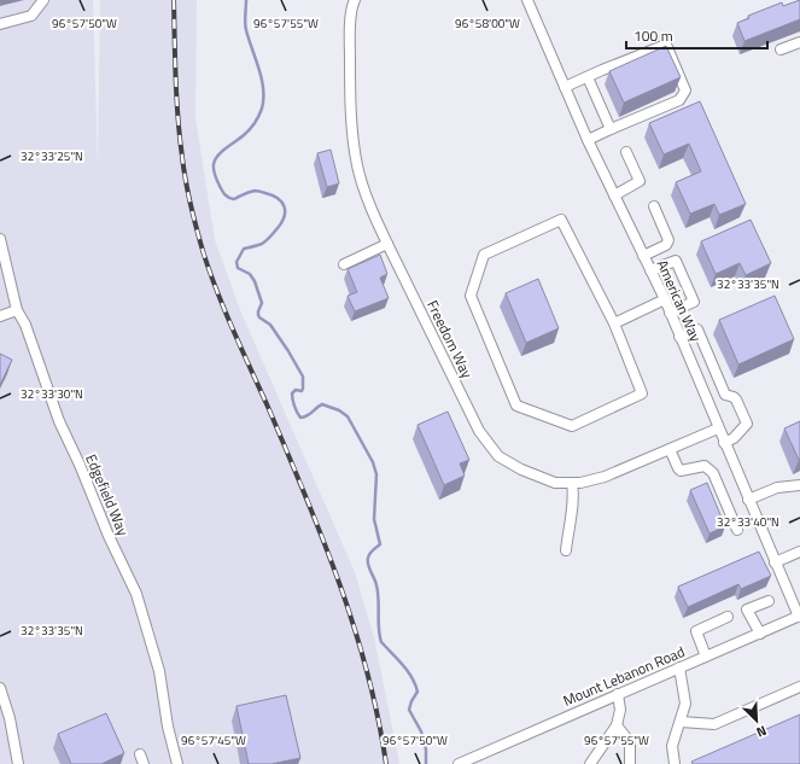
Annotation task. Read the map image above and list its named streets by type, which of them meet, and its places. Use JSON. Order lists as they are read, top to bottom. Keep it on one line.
{"streets":{"street":["American Way","Freedom Way","Edgefield Way","Mount Lebanon Road"]},"crossings":[["American Way","Freedom Way"],["American Way","Mount Lebanon Road"]],"scale_bar":"100 m","north":"bottom right","coordinates":["96°57'50\"W","96°57'55\"W","96°58'00\"W","32°33'25\"N","32°33'35\"N","32°33'30\"N","32°33'40\"N","96°57'45\"W"]}
